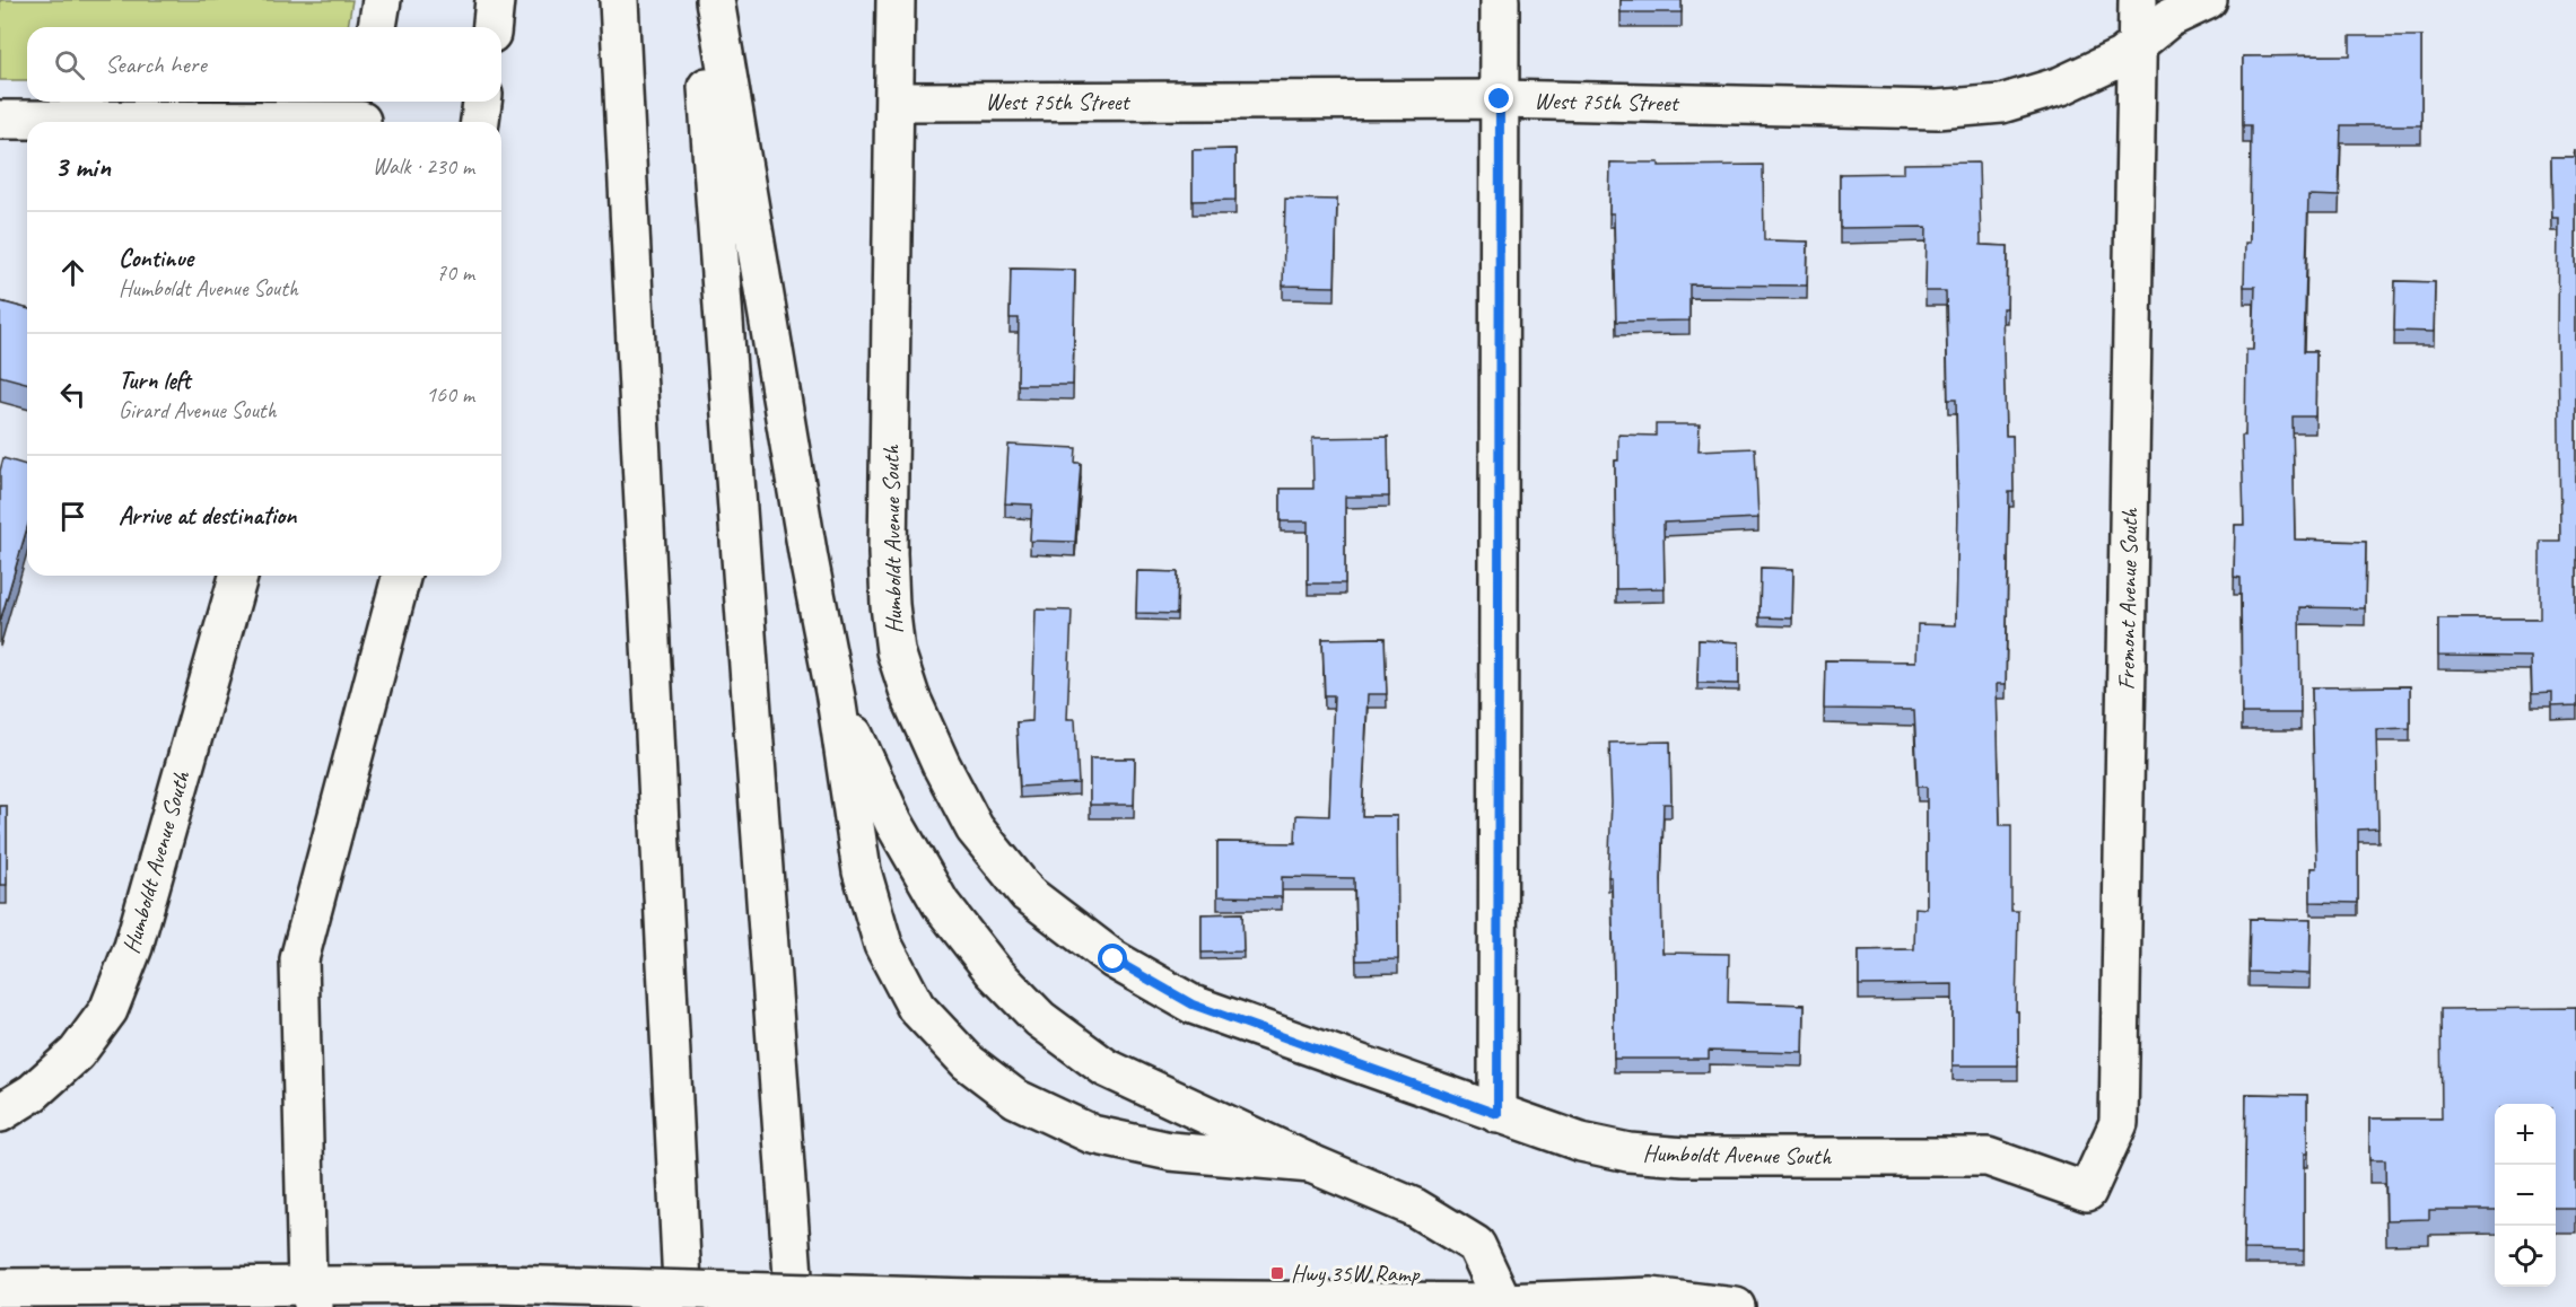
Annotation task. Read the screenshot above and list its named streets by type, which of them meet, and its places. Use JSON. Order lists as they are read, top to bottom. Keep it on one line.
{"streets":{"main road":["West 75th Street","Humboldt Avenue South","Fremont Avenue South"]},"crossings":[["West 75th Street","Humboldt Avenue South"],["West 75th Street","Fremont Avenue South"],["Humboldt Avenue South","Fremont Avenue South"]],"places":{"transit":["Hwy 35W Ramp"]},"page":{"search":"Search here","heading":["3 min","Walk · 230 m"],"list":[["Continue","Humboldt Avenue South","70 m"],["Turn left","Girard Avenue South","160 m"],"Arrive at destination"],"map_buttons":["+","−"]}}
